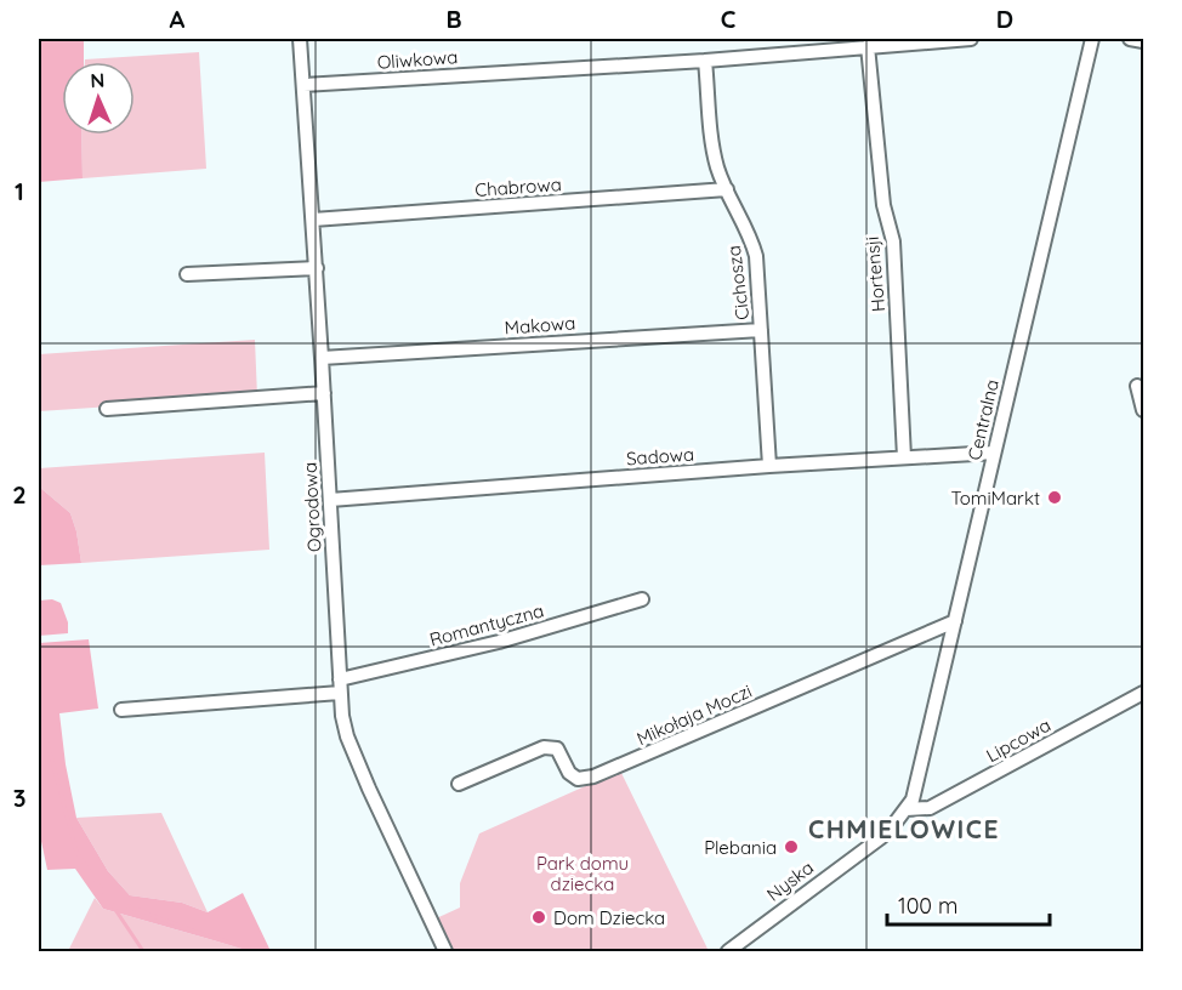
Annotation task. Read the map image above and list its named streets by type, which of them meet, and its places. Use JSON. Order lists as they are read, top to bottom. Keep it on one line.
{"streets":{"street":["Oliwkowa","Chabrowa","Hortensji","Cichosza","Makowa","Centralna","Sadowa","Ogrodowa","Romantyczna","Mikołaja Moczi","Lipcowa","Nyska"]},"crossings":[["Oliwkowa","Hortensji"],["Oliwkowa","Cichosza"],["Oliwkowa","Ogrodowa"],["Chabrowa","Cichosza"],["Chabrowa","Ogrodowa"],["Hortensji","Sadowa"],["Cichosza","Makowa"],["Cichosza","Sadowa"],["Makowa","Ogrodowa"],["Centralna","Sadowa"],["Centralna","Mikołaja Moczi"],["Centralna","Lipcowa"],["Centralna","Nyska"],["Sadowa","Ogrodowa"],["Ogrodowa","Romantyczna"],["Lipcowa","Nyska"]],"districts":["CHMIELOWICE"],"parks":["Park domu dziecka"],"places":["TomiMarkt","Plebania","Dom Dziecka"],"scale_bar":"100 m","north":"top","grid":{"columns":["A","B","C","D"],"rows":["1","2","3"]}}
